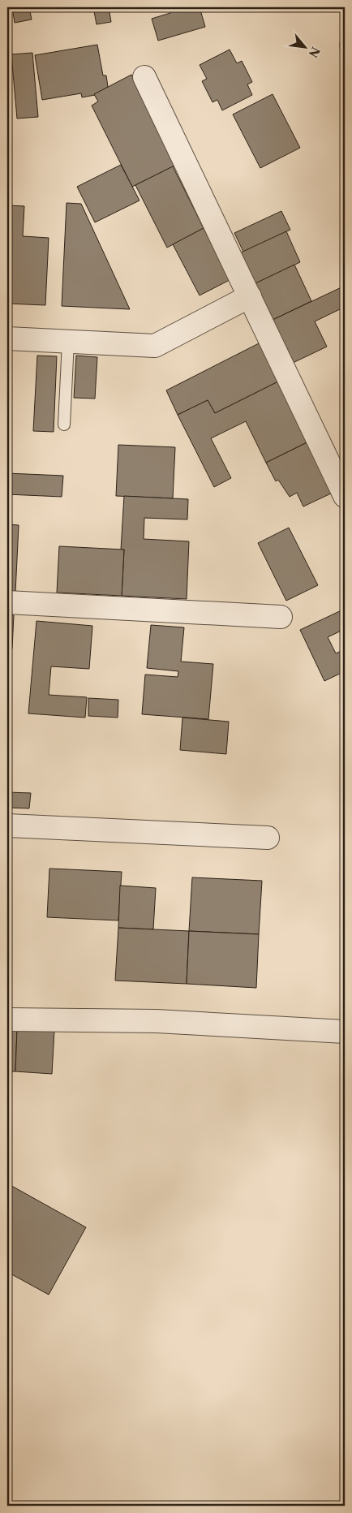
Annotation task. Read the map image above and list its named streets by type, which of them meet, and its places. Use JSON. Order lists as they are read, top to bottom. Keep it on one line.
{"north":"bottom right"}
